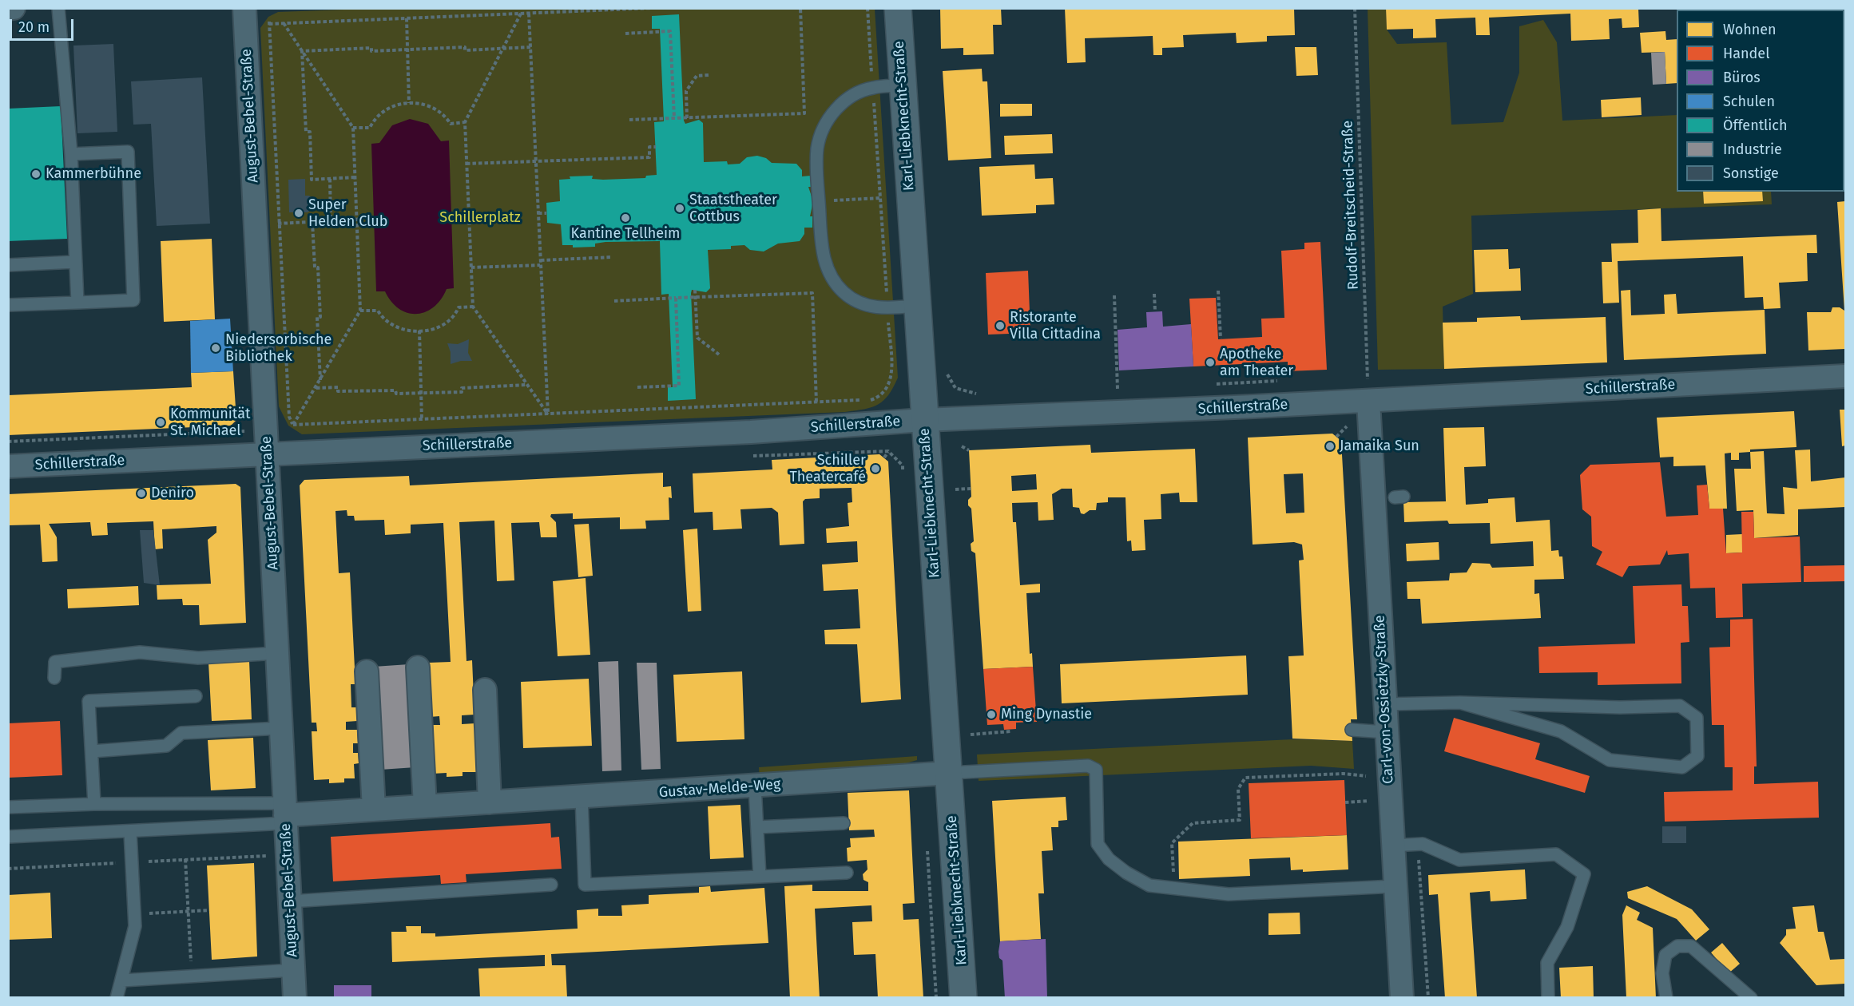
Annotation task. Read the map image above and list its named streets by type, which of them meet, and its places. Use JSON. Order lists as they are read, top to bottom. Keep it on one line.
{"streets":{"main road":["Karl-Liebknecht-Straße"],"street":["August-Bebel-Straße","Schillerstraße","Carl-von-Ossietzky-Straße","Gustav-Melde-Weg"],"path":["Rudolf-Breitscheid-Straße"]},"crossings":[["August-Bebel-Straße","Schillerstraße"],["August-Bebel-Straße","Gustav-Melde-Weg"],["Karl-Liebknecht-Straße","Schillerstraße"],["Karl-Liebknecht-Straße","Gustav-Melde-Weg"],["Rudolf-Breitscheid-Straße","Schillerstraße"],["Rudolf-Breitscheid-Straße","Carl-von-Ossietzky-Straße"],["Schillerstraße","Carl-von-Ossietzky-Straße"]],"parks":["Schillerplatz"],"places":["Kammerbühne","Staatstheater Cottbus","Super Helden Club","Kantine Tellheim","Ristorante Villa Cittadina","Niedersorbische Bibliothek","Apotheke am Theater","Kommunität St. Michael","Jamaika Sun","Schiller Theatercafé","Deniro","Ming Dynastie"],"legend":["Wohnen","Handel","Büros","Schulen","Öffentlich","Industrie","Sonstige"],"scale_bar":"20 m"}
